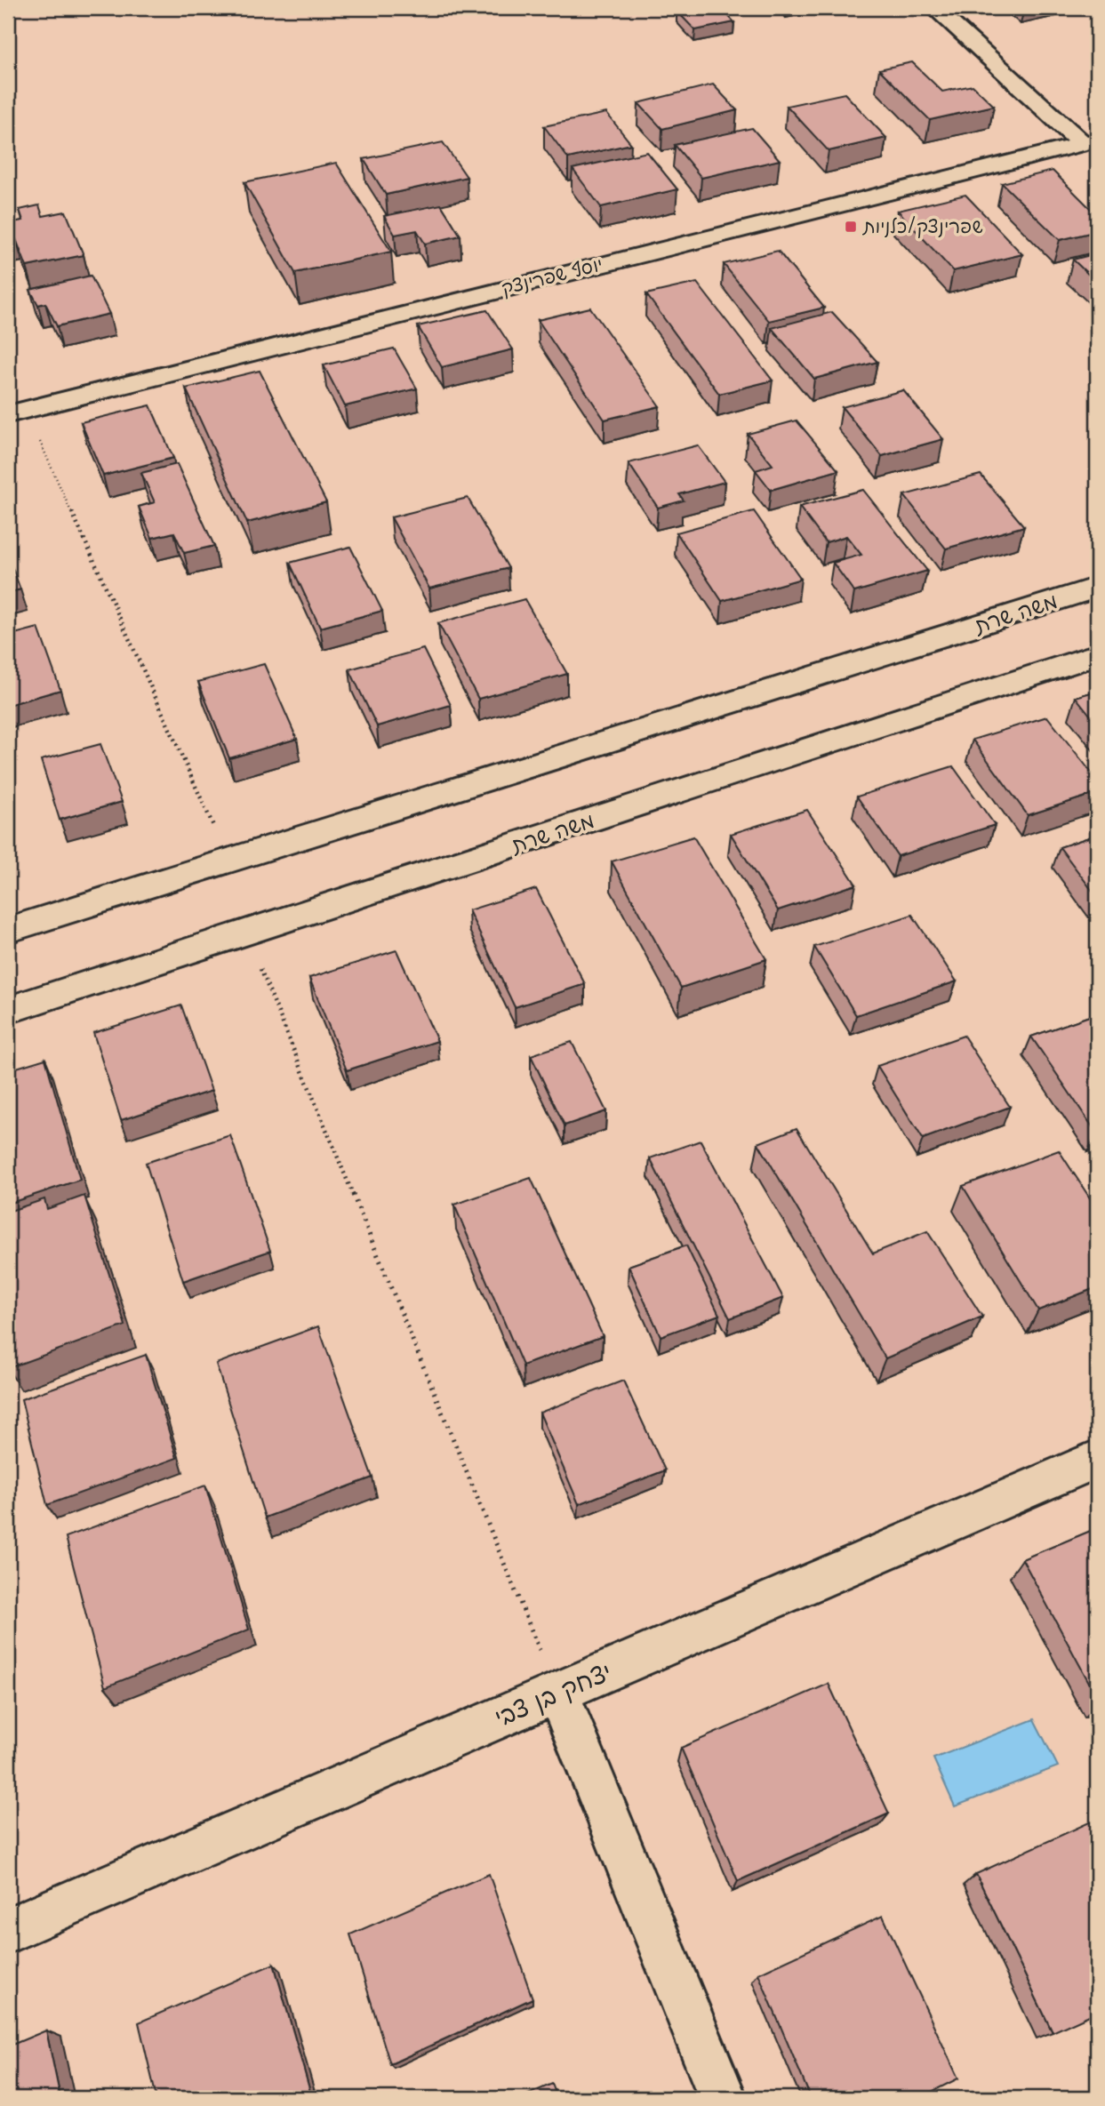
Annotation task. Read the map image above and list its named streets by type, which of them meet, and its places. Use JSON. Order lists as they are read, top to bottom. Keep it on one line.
{"streets":{"street":["יוסף שפרינצק","משה שרת","יצחק בן צבי"]},"places":{"transit":["שפרינצק/כלניות"]}}
